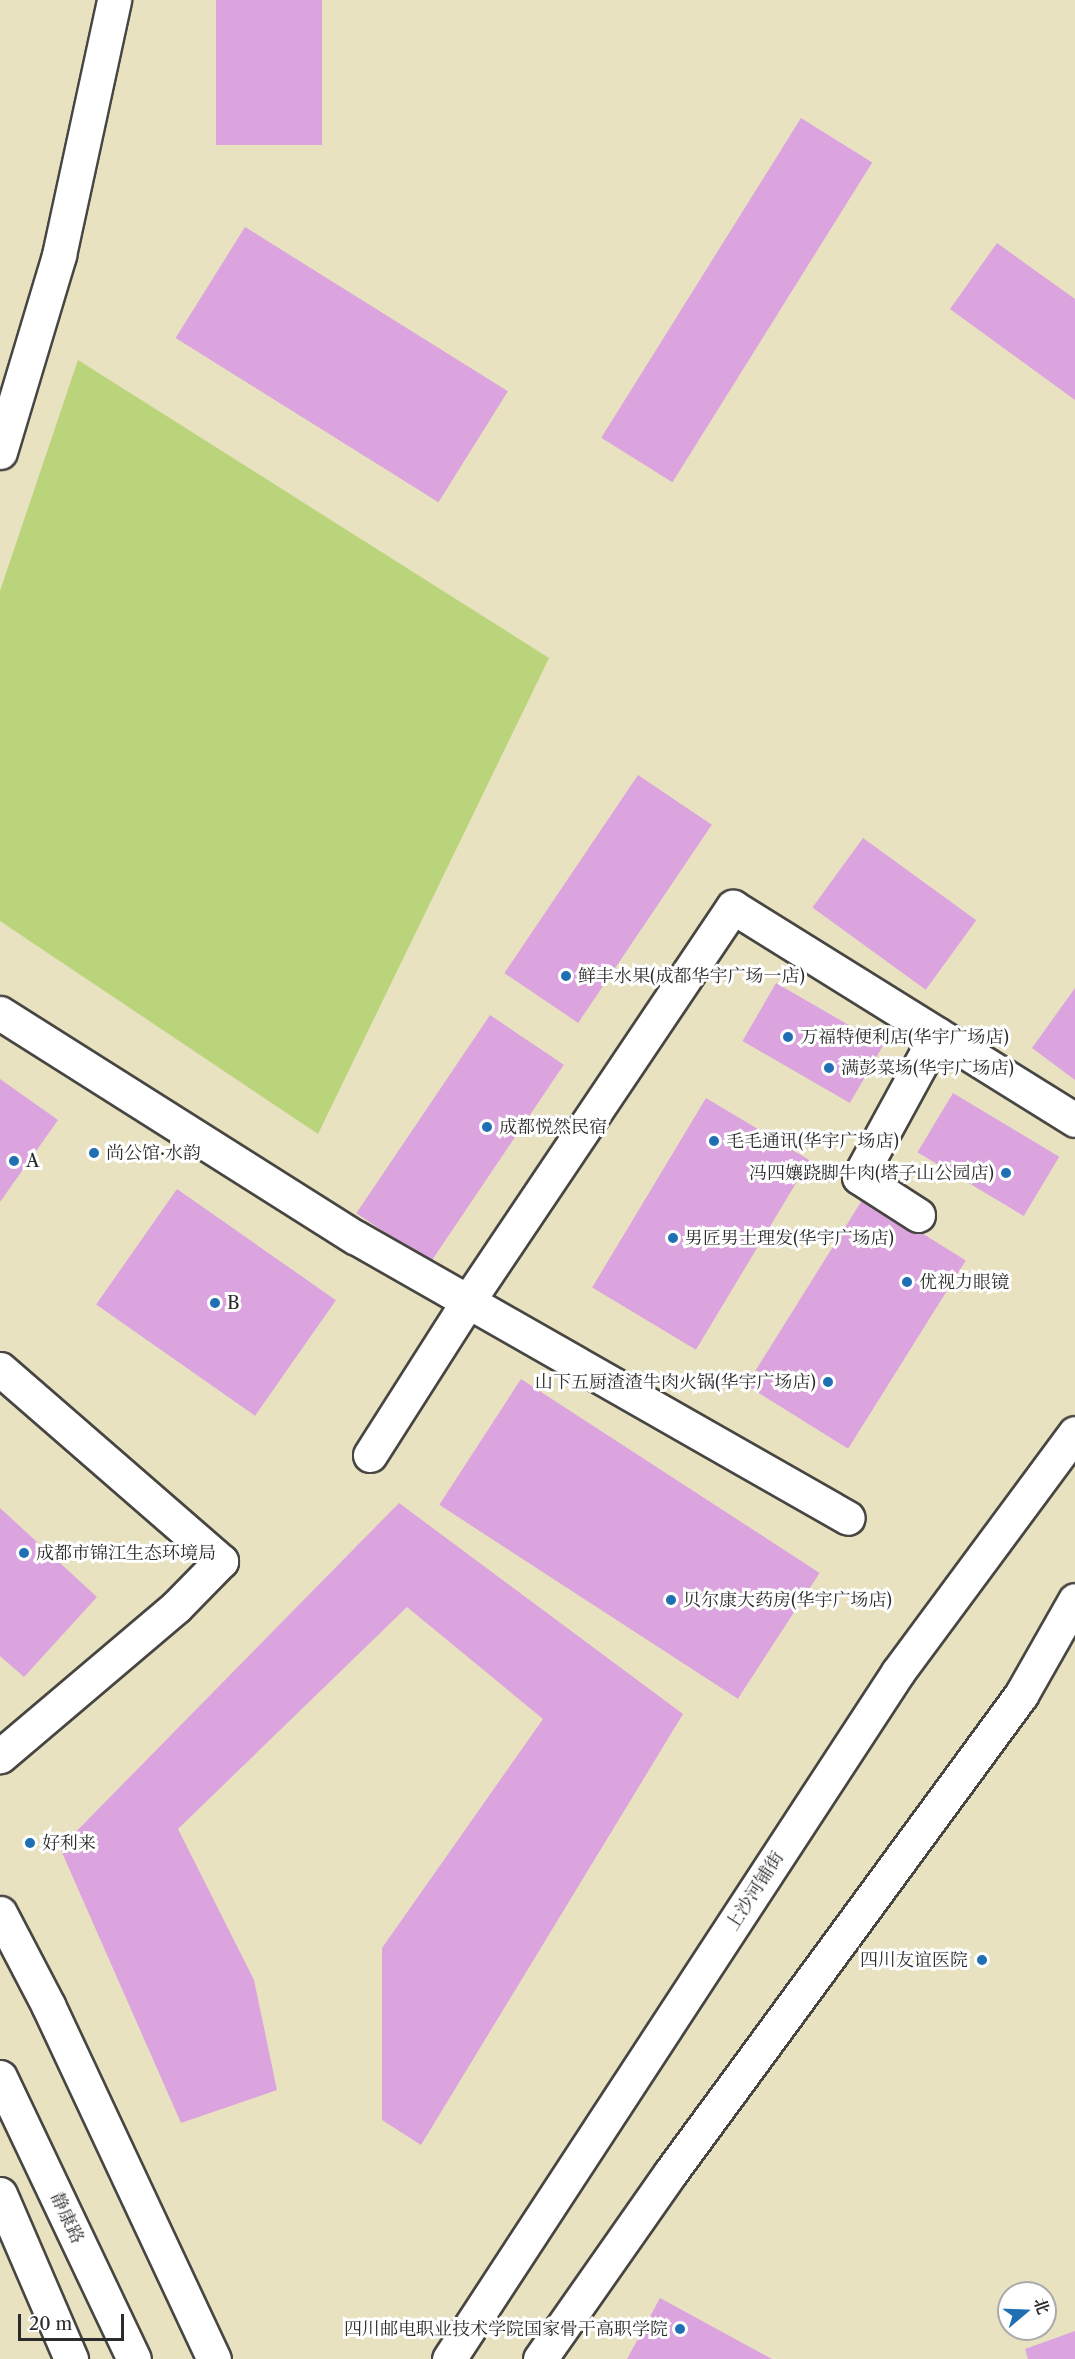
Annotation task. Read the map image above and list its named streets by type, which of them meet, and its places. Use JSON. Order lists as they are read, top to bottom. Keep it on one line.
{"streets":{"street":["上沙河铺街","静康路"]},"places":["鲜丰水果(成都华宇广场一店)","万福特便利店(华宇广场店)","满彭菜场(华宇广场店)","成都悦然民宿","毛毛通讯(华宇广场店)","尚公馆·水韵","A","冯四孃跷脚牛肉(塔子山公园店)","男匠男士理发(华宇广场店)","优视力眼镜","B","山下五厨渣渣牛肉火锅(华宇广场店)","成都市锦江生态环境局","贝尔康大药房(华宇广场店)","好利来","四川友谊医院","四川邮电职业技术学院国家骨干高职学院"],"scale_bar":"20 m","north":"right"}
